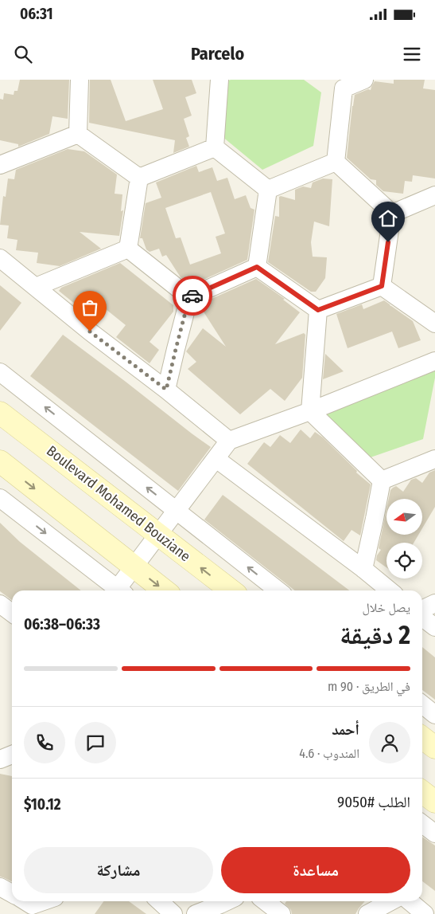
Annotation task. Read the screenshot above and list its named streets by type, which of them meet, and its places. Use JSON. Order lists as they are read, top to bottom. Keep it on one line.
{"streets":{"street":["Boulevard Mohamed Bouziane"]},"north":"left","page":{"status":"06:31","header":"Parcelo","heading":["2 دقيقة","يصل خلال","06:33–06:38"],"panel":["أحمد","المندوب · 4.6","الطلب #9050","$10.12"],"bar":"في الطريق · 90 m","buttons":["مساعدة","مشاركة"]}}
